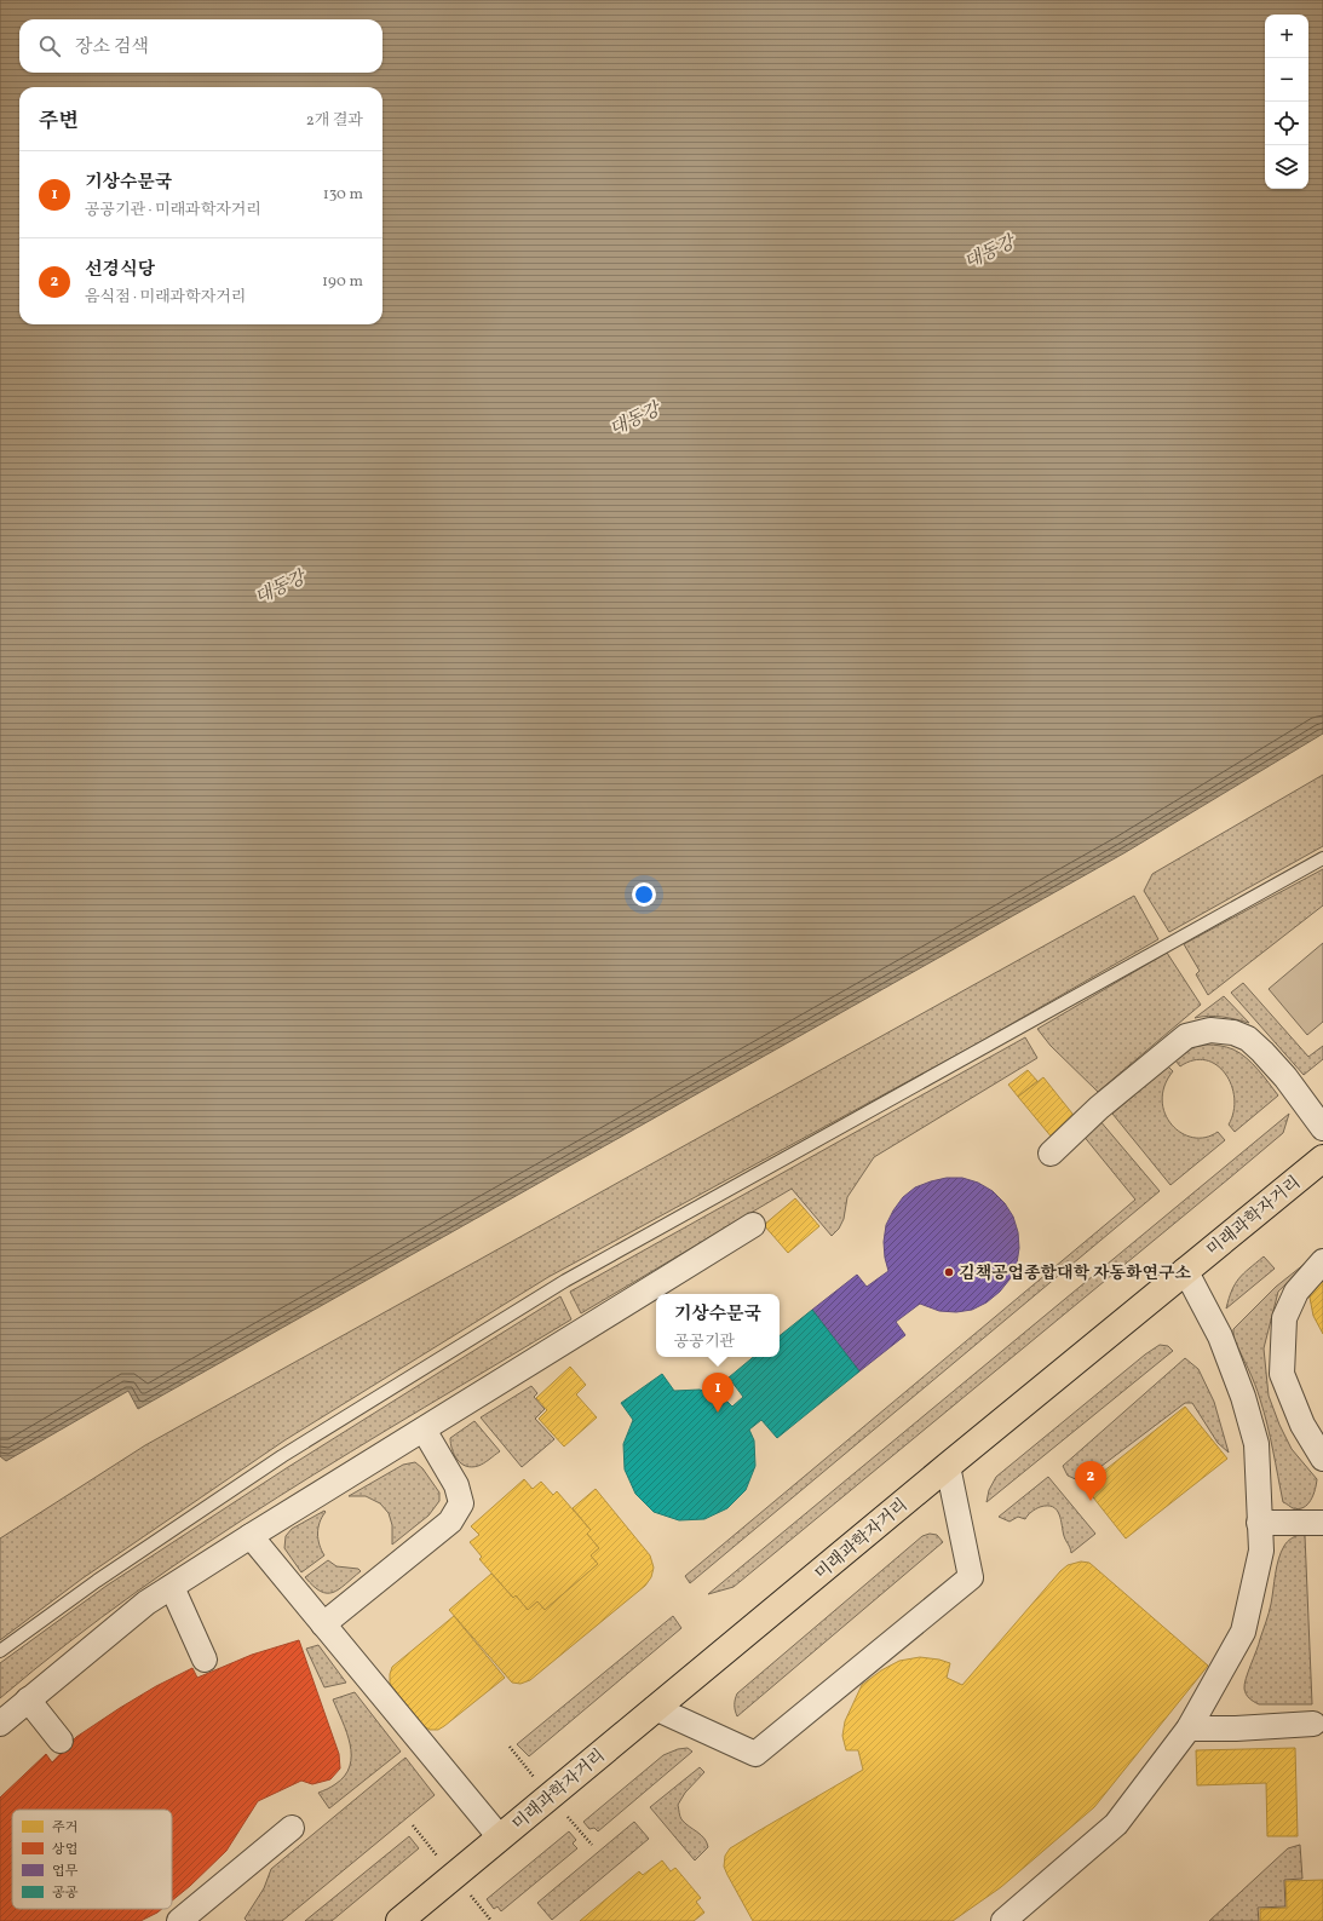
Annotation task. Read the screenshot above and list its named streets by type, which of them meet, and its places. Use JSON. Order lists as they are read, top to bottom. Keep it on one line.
{"streets":{"main road":["미래과학자거리"]},"water":["대동강"],"places":["김책공업종합대학 자동화연구소"],"legend":["주거","상업","업무","공공"],"page":{"map_buttons":["+","−"],"search":"장소 검색","heading":["주변","2개 결과"],"list":[{"mark":"1","name":"기상수문국","note":"공공기관 · 미래과학자거리","value":"130 m"},{"mark":"2","name":"선경식당","note":"음식점 · 미래과학자거리","value":"190 m"}],"popup":["기상수문국","공공기관"],"pins":["1","2"]}}
